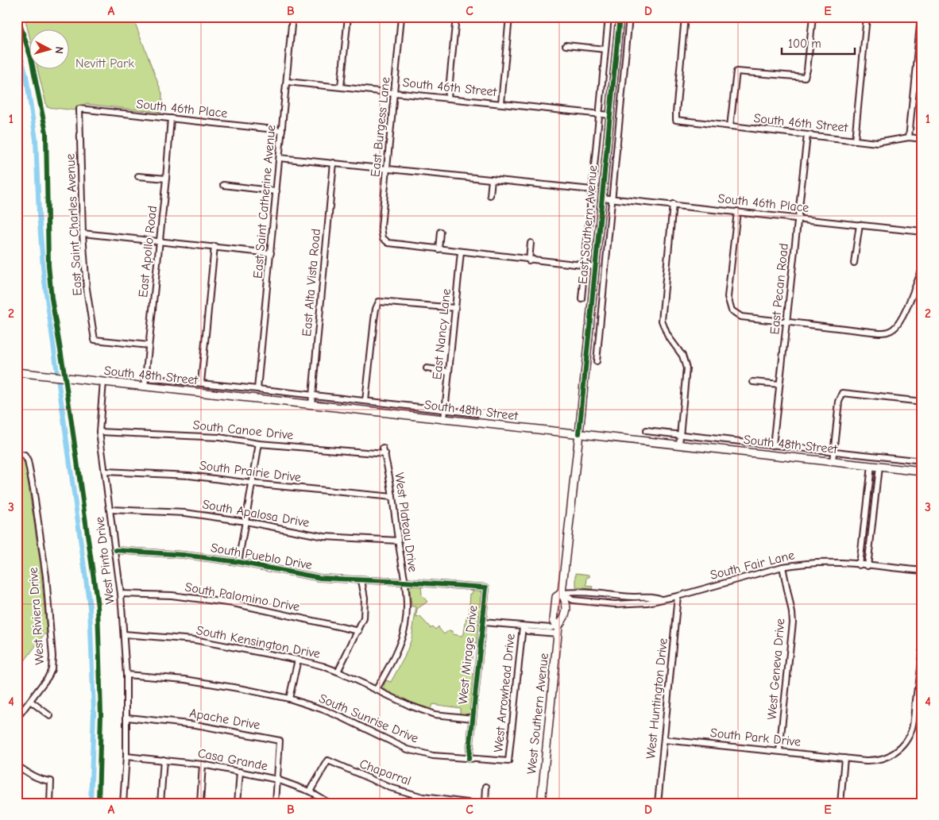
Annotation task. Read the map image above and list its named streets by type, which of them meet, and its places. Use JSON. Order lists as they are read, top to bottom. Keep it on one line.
{"streets":{"main road":["East Southern Avenue","South 48th Street","West Southern Avenue"],"street":["South 46th Street","South 46th Place","East Burgess Lane","East Saint Catherine Avenue","East Saint Charles Avenue","East Apollo Road","East Alta Vista Road","East Pecan Road","East Nancy Lane","South Canoe Drive","South Prairie Drive","South Apalosa Drive","West Plateau Drive","South Pueblo Drive","West Pinto Drive","South Fair Lane","South Palomino Drive","West Riviera Drive","South Kensington Drive","West Mirage Drive","West Geneva Drive","West Arrowhead Drive","West Huntington Drive","South Sunrise Drive","Apache Drive","South Park Drive","Casa Grande","Chaparral"]},"crossings":[["South 46th Street","East Burgess Lane"],["South 46th Street","East Saint Catherine Avenue"],["South 46th Street","East Southern Avenue"],["South 46th Street","East Pecan Road"],["South 46th Place","East Saint Catherine Avenue"],["South 46th Place","East Saint Charles Avenue"],["South 46th Place","East Southern Avenue"],["South 46th Place","East Apollo Road"],["South 46th Place","East Pecan Road"],["East Saint Catherine Avenue","South 48th Street"],["East Saint Charles Avenue","East Apollo Road"],["East Southern Avenue","South 48th Street"],["East Southern Avenue","West Southern Avenue"],["East Apollo Road","South 48th Street"],["East Alta Vista Road","South 48th Street"],["East Pecan Road","South 48th Street"],["East Nancy Lane","South 48th Street"],["South 48th Street","West Pinto Drive"],["South 48th Street","West Southern Avenue"],["South Canoe Drive","West Plateau Drive"],["South Canoe Drive","West Pinto Drive"],["South Prairie Drive","West Plateau Drive"],["South Prairie Drive","West Pinto Drive"],["South Apalosa Drive","West Plateau Drive"],["South Apalosa Drive","West Pinto Drive"],["West Plateau Drive","South Pueblo Drive"],["West Plateau Drive","South Kensington Drive"],["West Plateau Drive","West Mirage Drive"],["South Pueblo Drive","West Pinto Drive"],["South Pueblo Drive","West Mirage Drive"],["West Pinto Drive","South Palomino Drive"],["West Pinto Drive","South Kensington Drive"],["West Pinto Drive","South Sunrise Drive"],["West Pinto Drive","Apache Drive"],["West Pinto Drive","Casa Grande"],["South Fair Lane","West Geneva Drive"],["South Fair Lane","West Huntington Drive"],["South Fair Lane","West Southern Avenue"],["South Kensington Drive","West Mirage Drive"],["West Mirage Drive","South Sunrise Drive"],["West Geneva Drive","South Park Drive"],["West Arrowhead Drive","South Sunrise Drive"],["West Huntington Drive","South Park Drive"],["Apache Drive","Casa Grande"],["Casa Grande","Chaparral"]],"parks":["Nevitt Park"],"scale_bar":"100 m","north":"right","grid":{"columns":["A","B","C","D","E"],"rows":["1","2","3","4"]}}
